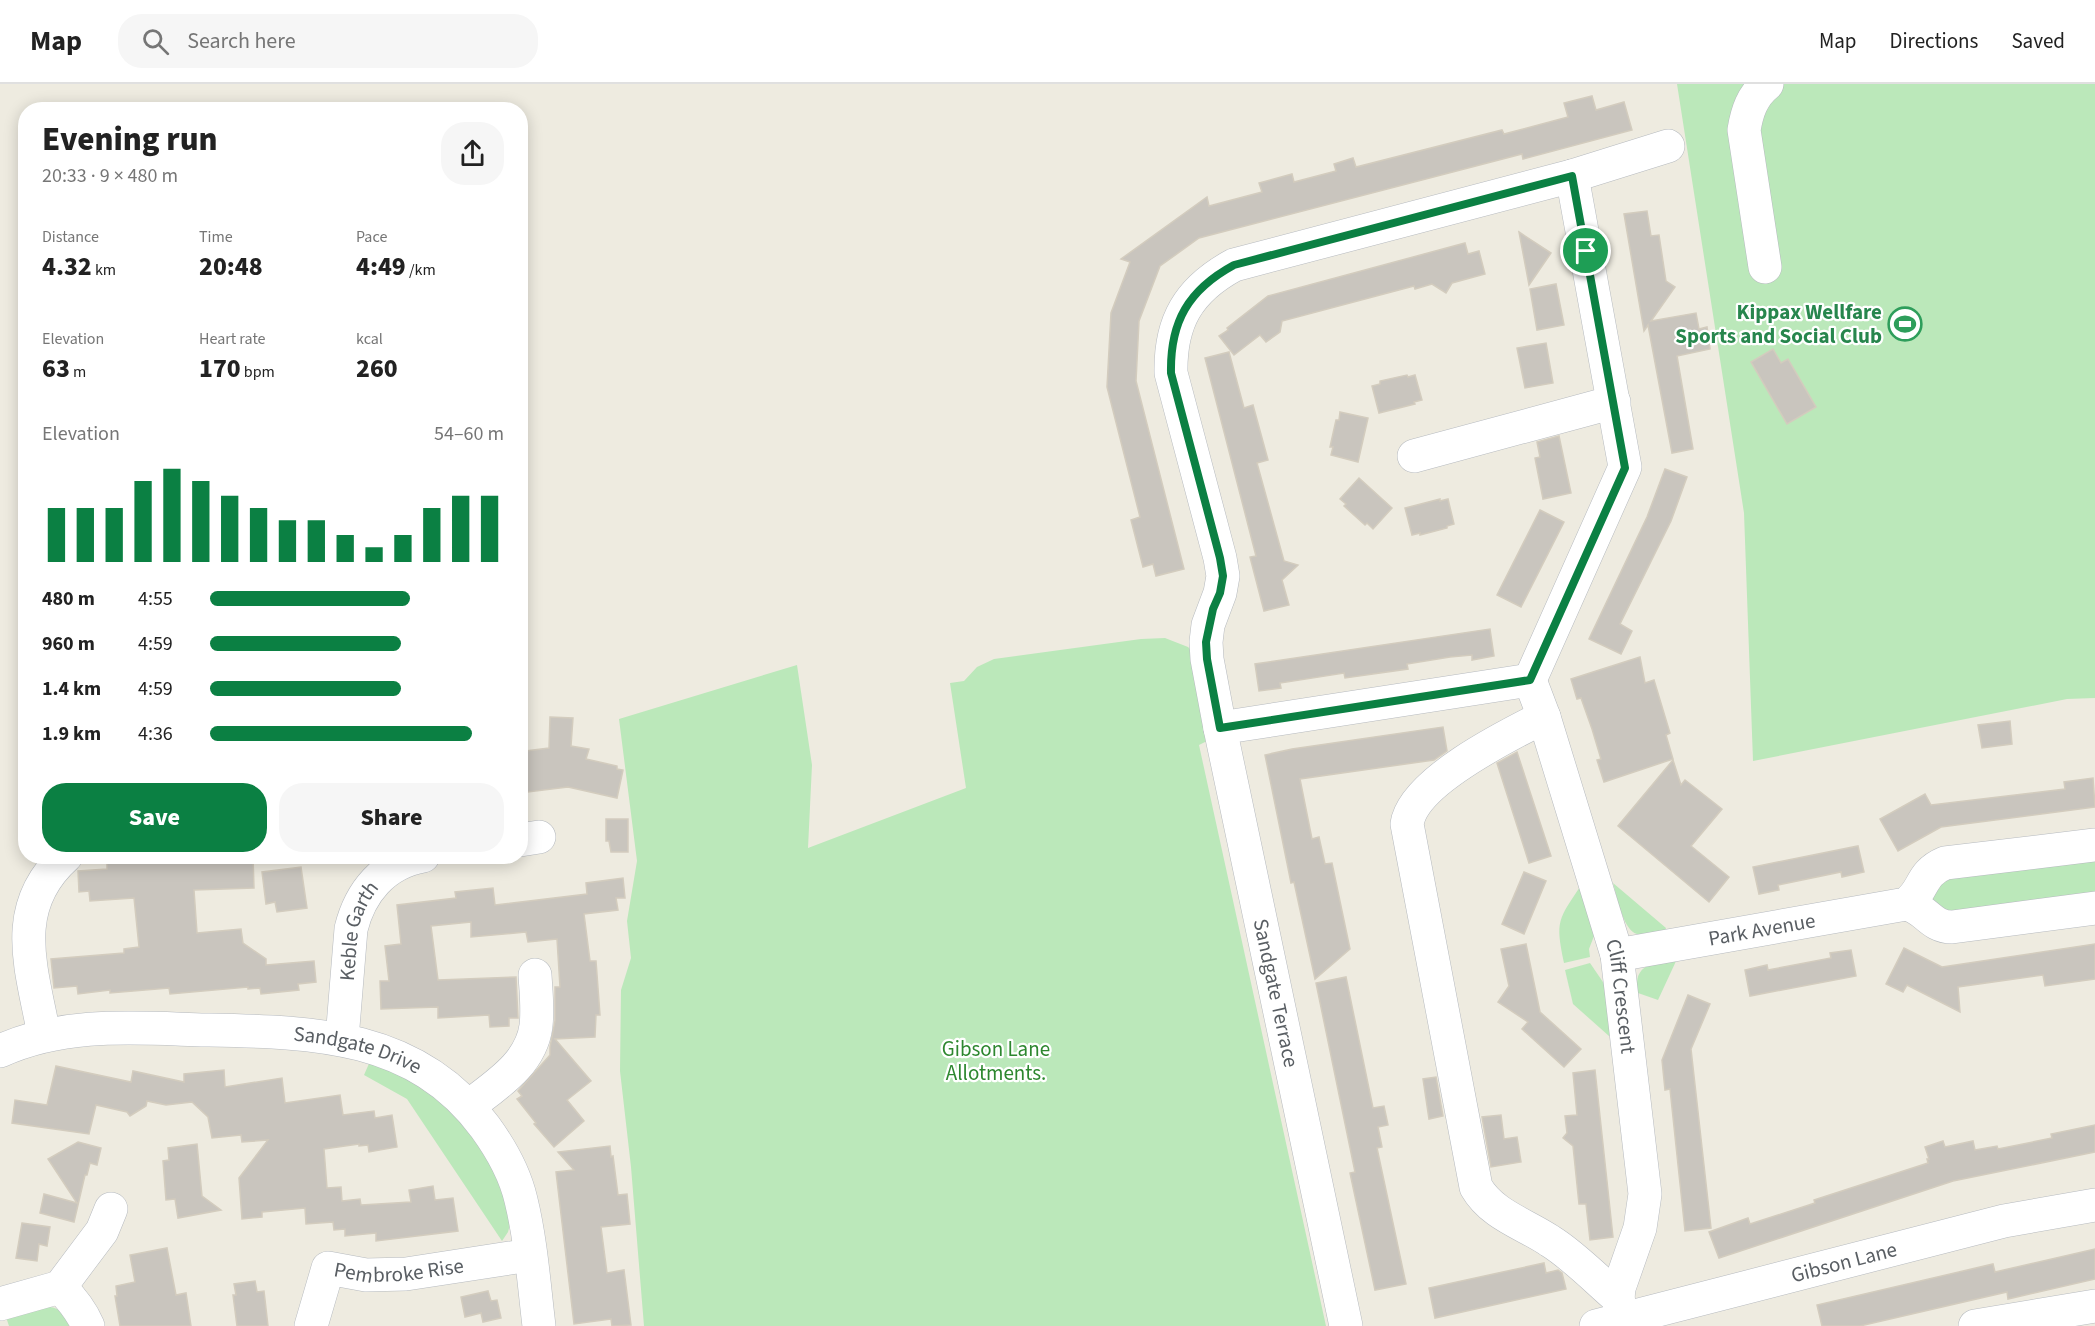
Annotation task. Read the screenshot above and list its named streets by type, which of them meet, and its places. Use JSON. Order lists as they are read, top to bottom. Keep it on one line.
{"streets":{"street":["Park Avenue","Keble Garth","Sandgate Terrace","Cliff Crescent","Sandgate Drive","Gibson Lane","Pembroke Rise"]},"crossings":[["Park Avenue","Cliff Crescent"],["Keble Garth","Sandgate Drive"],["Cliff Crescent","Gibson Lane"],["Sandgate Drive","Pembroke Rise"]],"parks":["Gibson Lane Allotments."],"places":{"sports":["Kippax Wellfare Sports and Social Club"]},"page":{"header":"Map","search":"Search here","nav":["Map","Directions","Saved"],"heading":["Evening run","20:33 · 9 × 480 m"],"stats":[["Distance","4.32 km"],["Time","20:48"],["Pace","4:49 /km"],["Elevation","63 m"],["Heart rate","170 bpm"],["kcal","260"]],"chart":["Elevation","54–60 m"],"list":[{"name":"480 m","note":"4:55"},{"name":"960 m","note":"4:59"},{"name":"1.4 km","note":"4:59"},{"name":"1.9 km","note":"4:36"}],"buttons":["Save","Share"]}}
